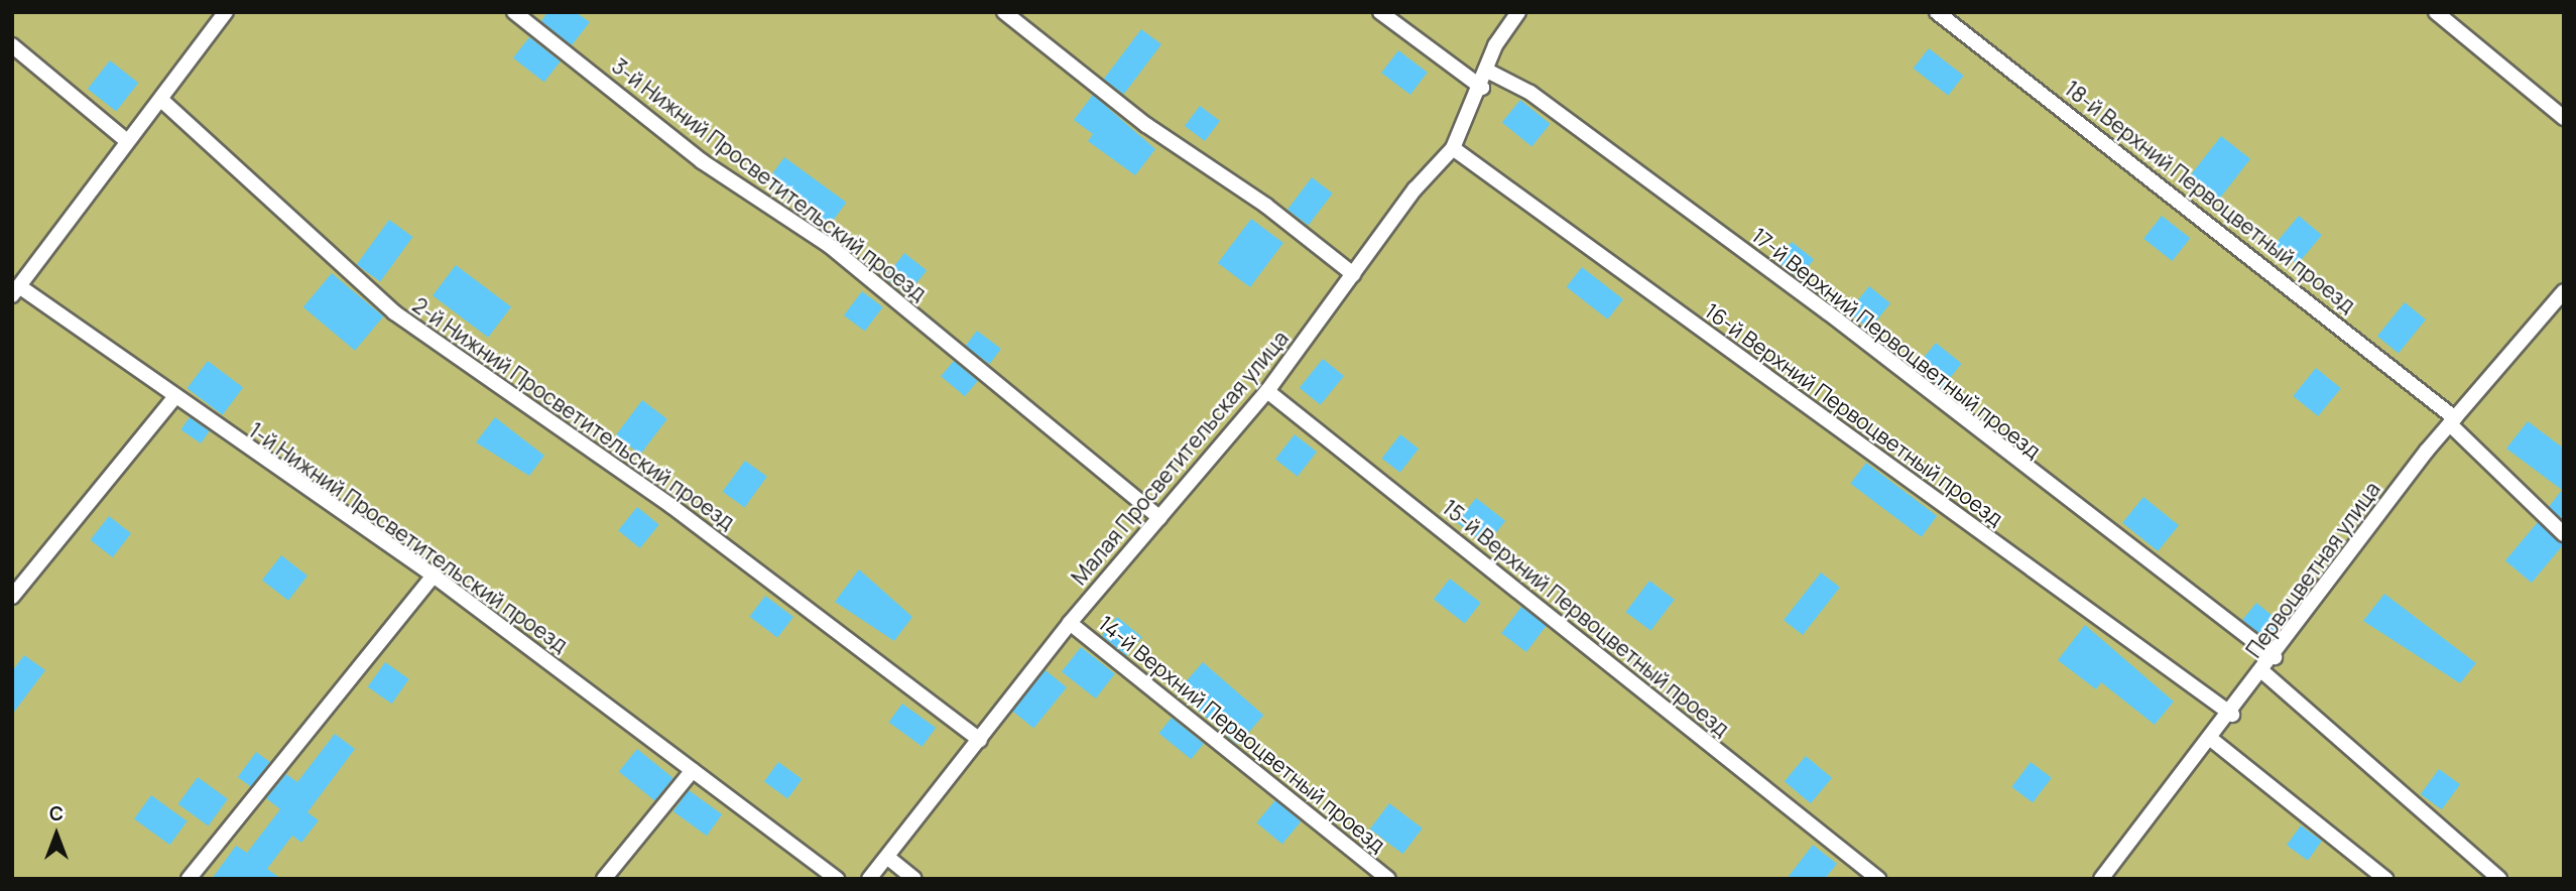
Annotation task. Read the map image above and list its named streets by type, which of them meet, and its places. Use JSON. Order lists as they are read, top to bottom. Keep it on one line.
{"streets":{"lane":["3-й Нижний Просветительский проезд","18-й Верхний Первоцветный проезд","17-й Верхний Первоцветный проезд","2-й Нижний Просветительский проезд","16-й Верхний Первоцветный проезд","Малая Просветительская улица","1-й Нижний Просветительский проезд","Первоцветная улица","15-й Верхний Первоцветный проезд","14-й Верхний Первоцветный проезд"]},"crossings":[["3-й Нижний Просветительский проезд","Малая Просветительская улица"],["18-й Верхний Первоцветный проезд","Первоцветная улица"],["17-й Верхний Первоцветный проезд","Малая Просветительская улица"],["17-й Верхний Первоцветный проезд","Первоцветная улица"],["2-й Нижний Просветительский проезд","Малая Просветительская улица"],["16-й Верхний Первоцветный проезд","Малая Просветительская улица"],["16-й Верхний Первоцветный проезд","Первоцветная улица"],["Малая Просветительская улица","15-й Верхний Первоцветный проезд"],["Малая Просветительская улица","14-й Верхний Первоцветный проезд"]],"north":"top"}
